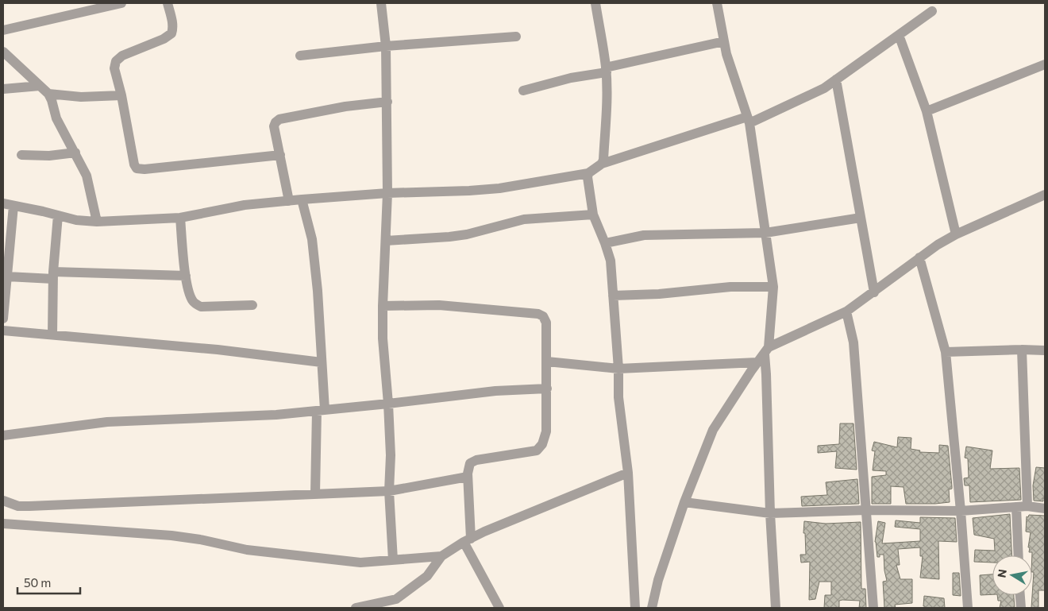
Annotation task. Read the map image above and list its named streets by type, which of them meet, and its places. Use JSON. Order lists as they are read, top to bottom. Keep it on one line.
{"scale_bar":"50 m","north":"left"}
